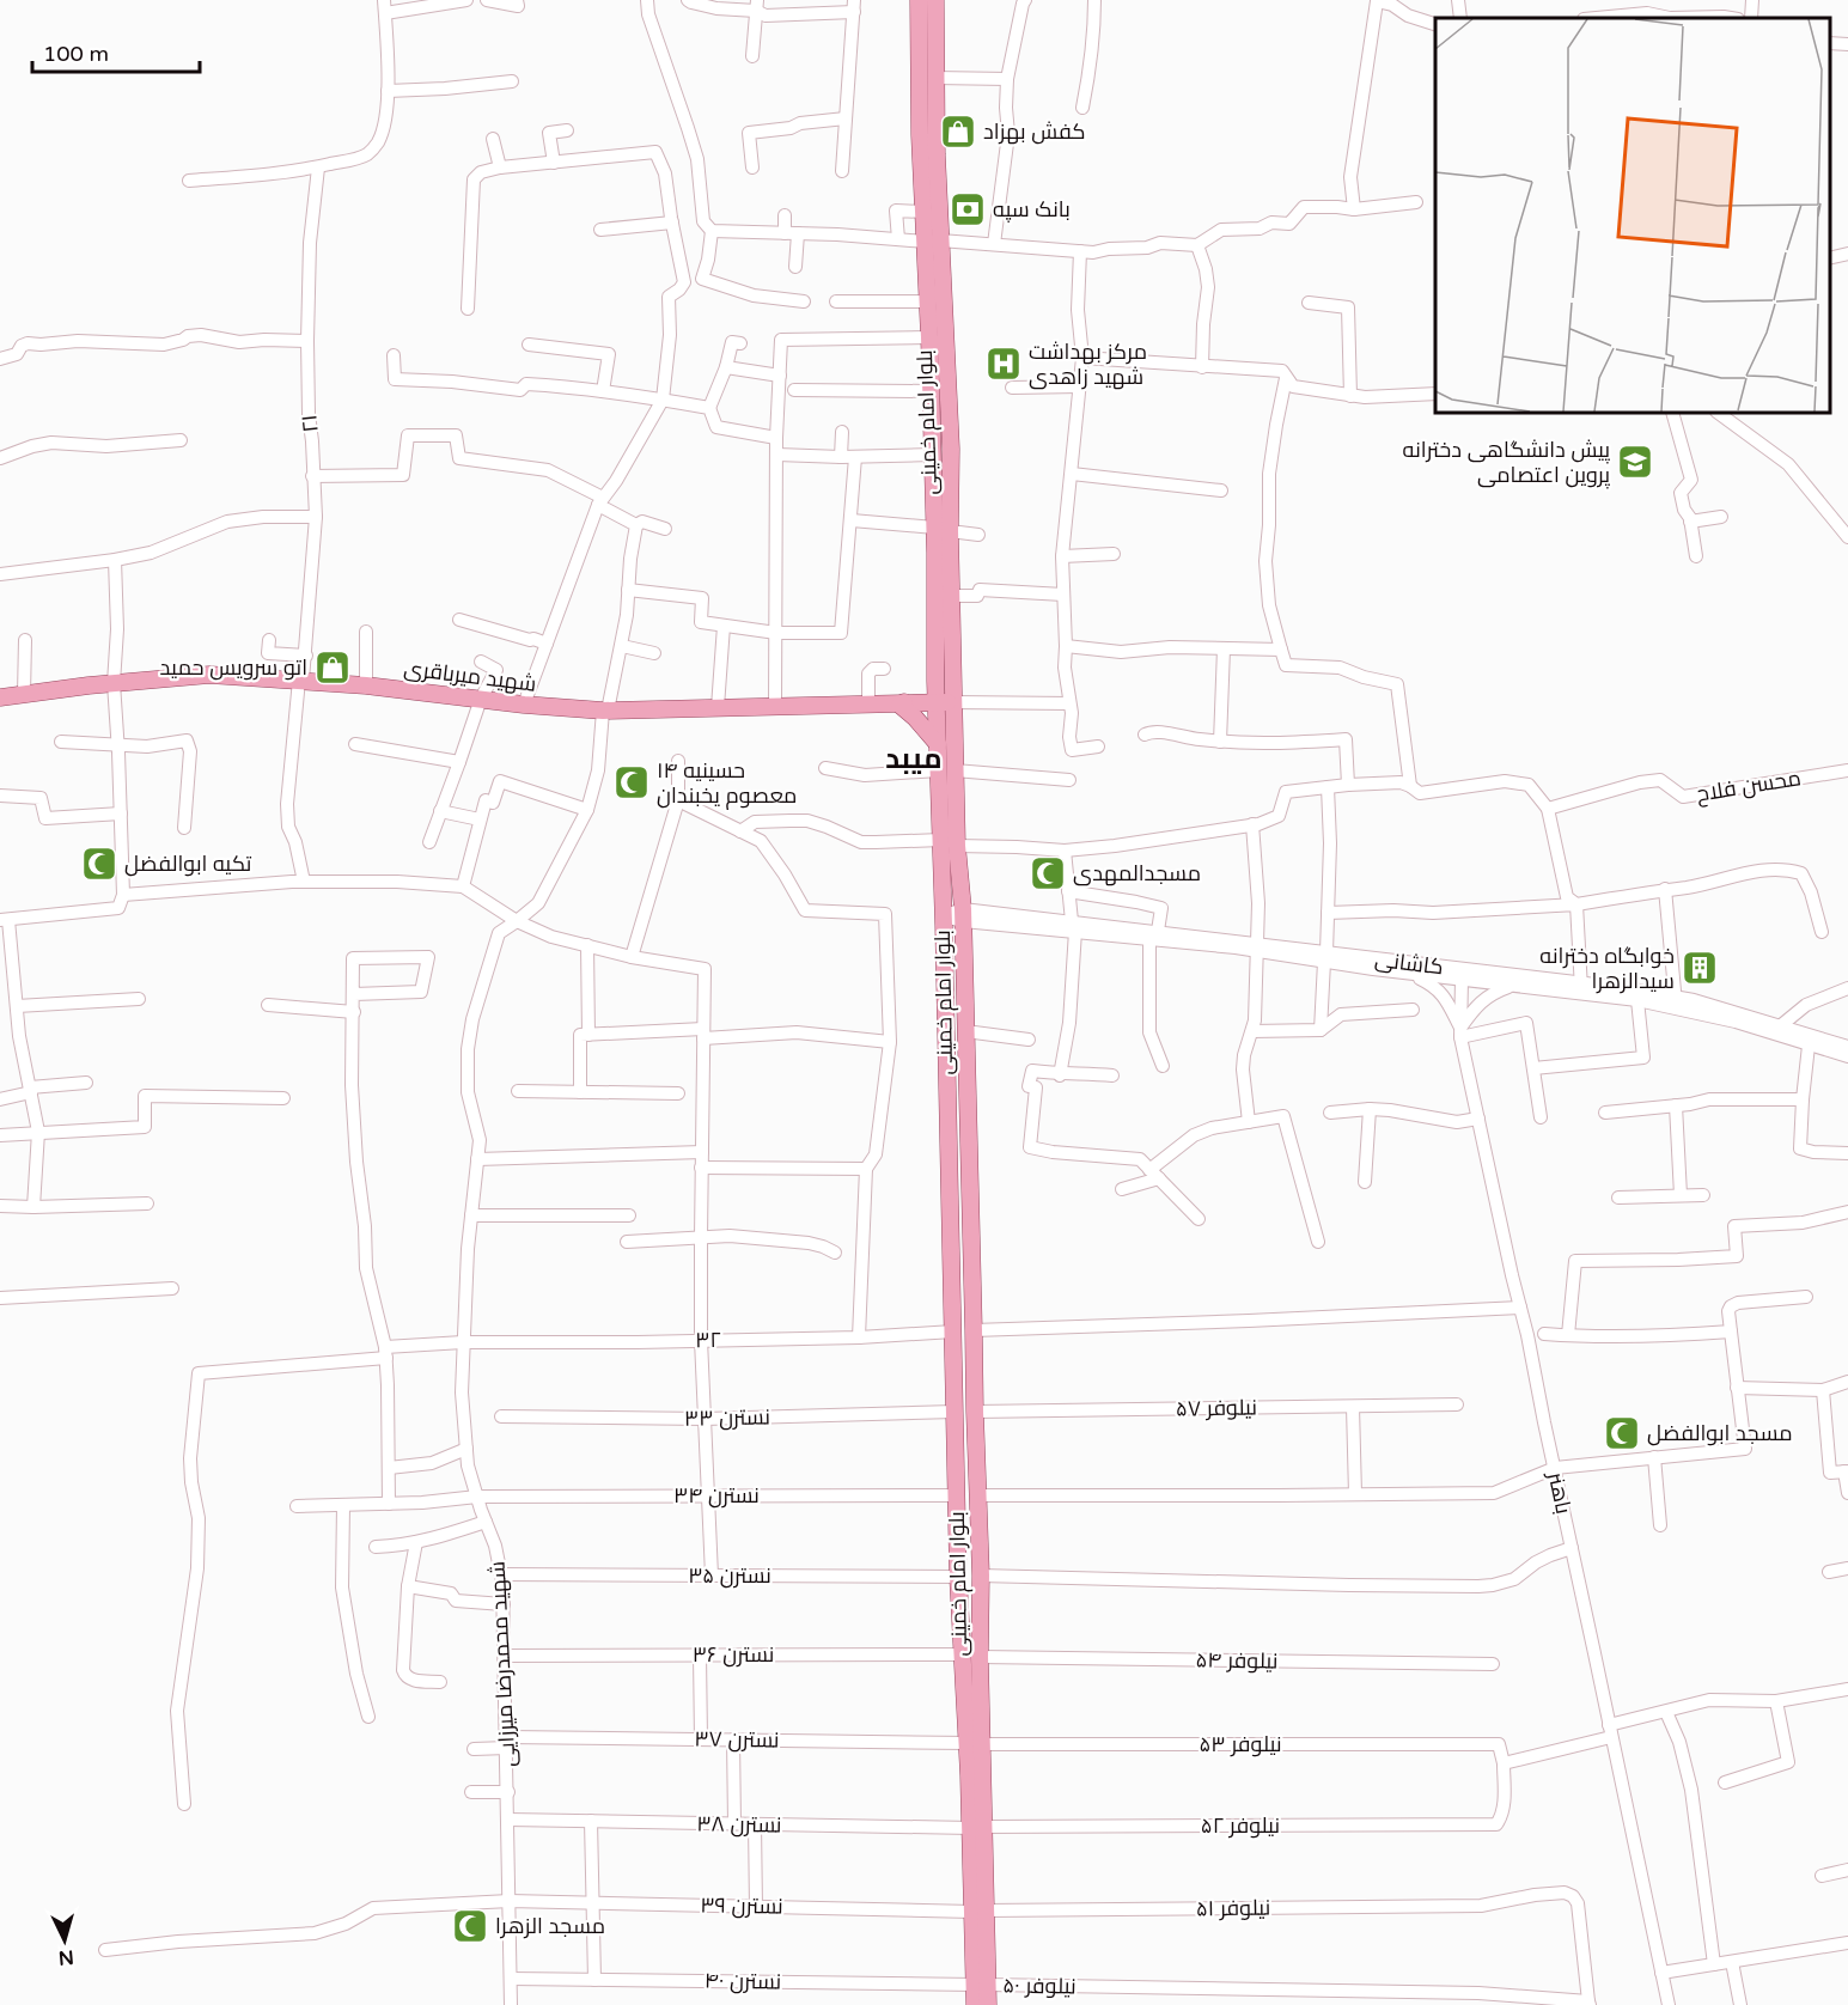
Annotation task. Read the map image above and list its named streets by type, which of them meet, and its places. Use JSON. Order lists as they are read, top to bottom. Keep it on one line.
{"streets":{"main road":["بلوار امام خمینی","شهید میرباقری"],"street":["۲۱","محسن فلاح","کاشانی","۳۲","نیلوفر ۵۷","نسترن ۳۳","باهنر","نسترن ۳۴","نسترن ۳۵","نسترن ۳۶","نیلوفر ۵۴","شهید محمدرضا میرزایی","نسترن ۳۷","نیلوفر ۵۳","نسترن ۳۸","نیلوفر ۵۲","نسترن ۳۹","نیلوفر ۵۱","نسترن ۴۰","نیلوفر ۵۰"]},"crossings":[["بلوار امام خمینی","شهید میرباقری"],["بلوار امام خمینی","کاشانی"],["بلوار امام خمینی","۳۲"],["بلوار امام خمینی","نیلوفر ۵۷"],["بلوار امام خمینی","نسترن ۳۳"],["بلوار امام خمینی","نسترن ۳۴"],["بلوار امام خمینی","نسترن ۳۵"],["بلوار امام خمینی","نسترن ۳۶"],["بلوار امام خمینی","نیلوفر ۵۴"],["بلوار امام خمینی","نسترن ۳۷"],["بلوار امام خمینی","نیلوفر ۵۳"],["بلوار امام خمینی","نسترن ۳۸"],["بلوار امام خمینی","نیلوفر ۵۲"],["بلوار امام خمینی","نسترن ۳۹"],["بلوار امام خمینی","نیلوفر ۵۱"],["بلوار امام خمینی","نسترن ۴۰"],["بلوار امام خمینی","نیلوفر ۵۰"],["۲۱","شهید میرباقری"],["شهید میرباقری","شهید محمدرضا میرزایی"],["کاشانی","باهنر"],["۳۲","شهید محمدرضا میرزایی"],["نسترن ۳۴","شهید محمدرضا میرزایی"],["نسترن ۳۵","شهید محمدرضا میرزایی"],["نسترن ۳۶","شهید محمدرضا میرزایی"],["شهید محمدرضا میرزایی","نسترن ۳۷"],["شهید محمدرضا میرزایی","نسترن ۳۸"],["شهید محمدرضا میرزایی","نسترن ۳۹"],["شهید محمدرضا میرزایی","نسترن ۴۰"],["نسترن ۳۷","نیلوفر ۵۳"],["نیلوفر ۵۳","نیلوفر ۵۲"],["نسترن ۳۸","نیلوفر ۵۲"],["نسترن ۳۹","نیلوفر ۵۱"],["نیلوفر ۵۱","نیلوفر ۵۰"],["نسترن ۴۰","نیلوفر ۵۰"]],"districts":["میبد"],"places":{"shop":["کفش بهزاد","اتو سرویس حمید"],"bank":["بانک سپه"],"hospital":["مرکز بهداشت شهید زاهدی"],"school or university":["پیش دانشگاهی دخترانه پروین اعتصامی"],"mosque":["حسینیه ۱۴ معصوم یخبندان","تکیه ابوالفضل","مسجدالمهدی","مسجد ابوالفضل","مسجد الزهرا"],"building":["خوابگاه دخترانه سیدالزهرا"]},"scale_bar":"100 m","north":"bottom"}
